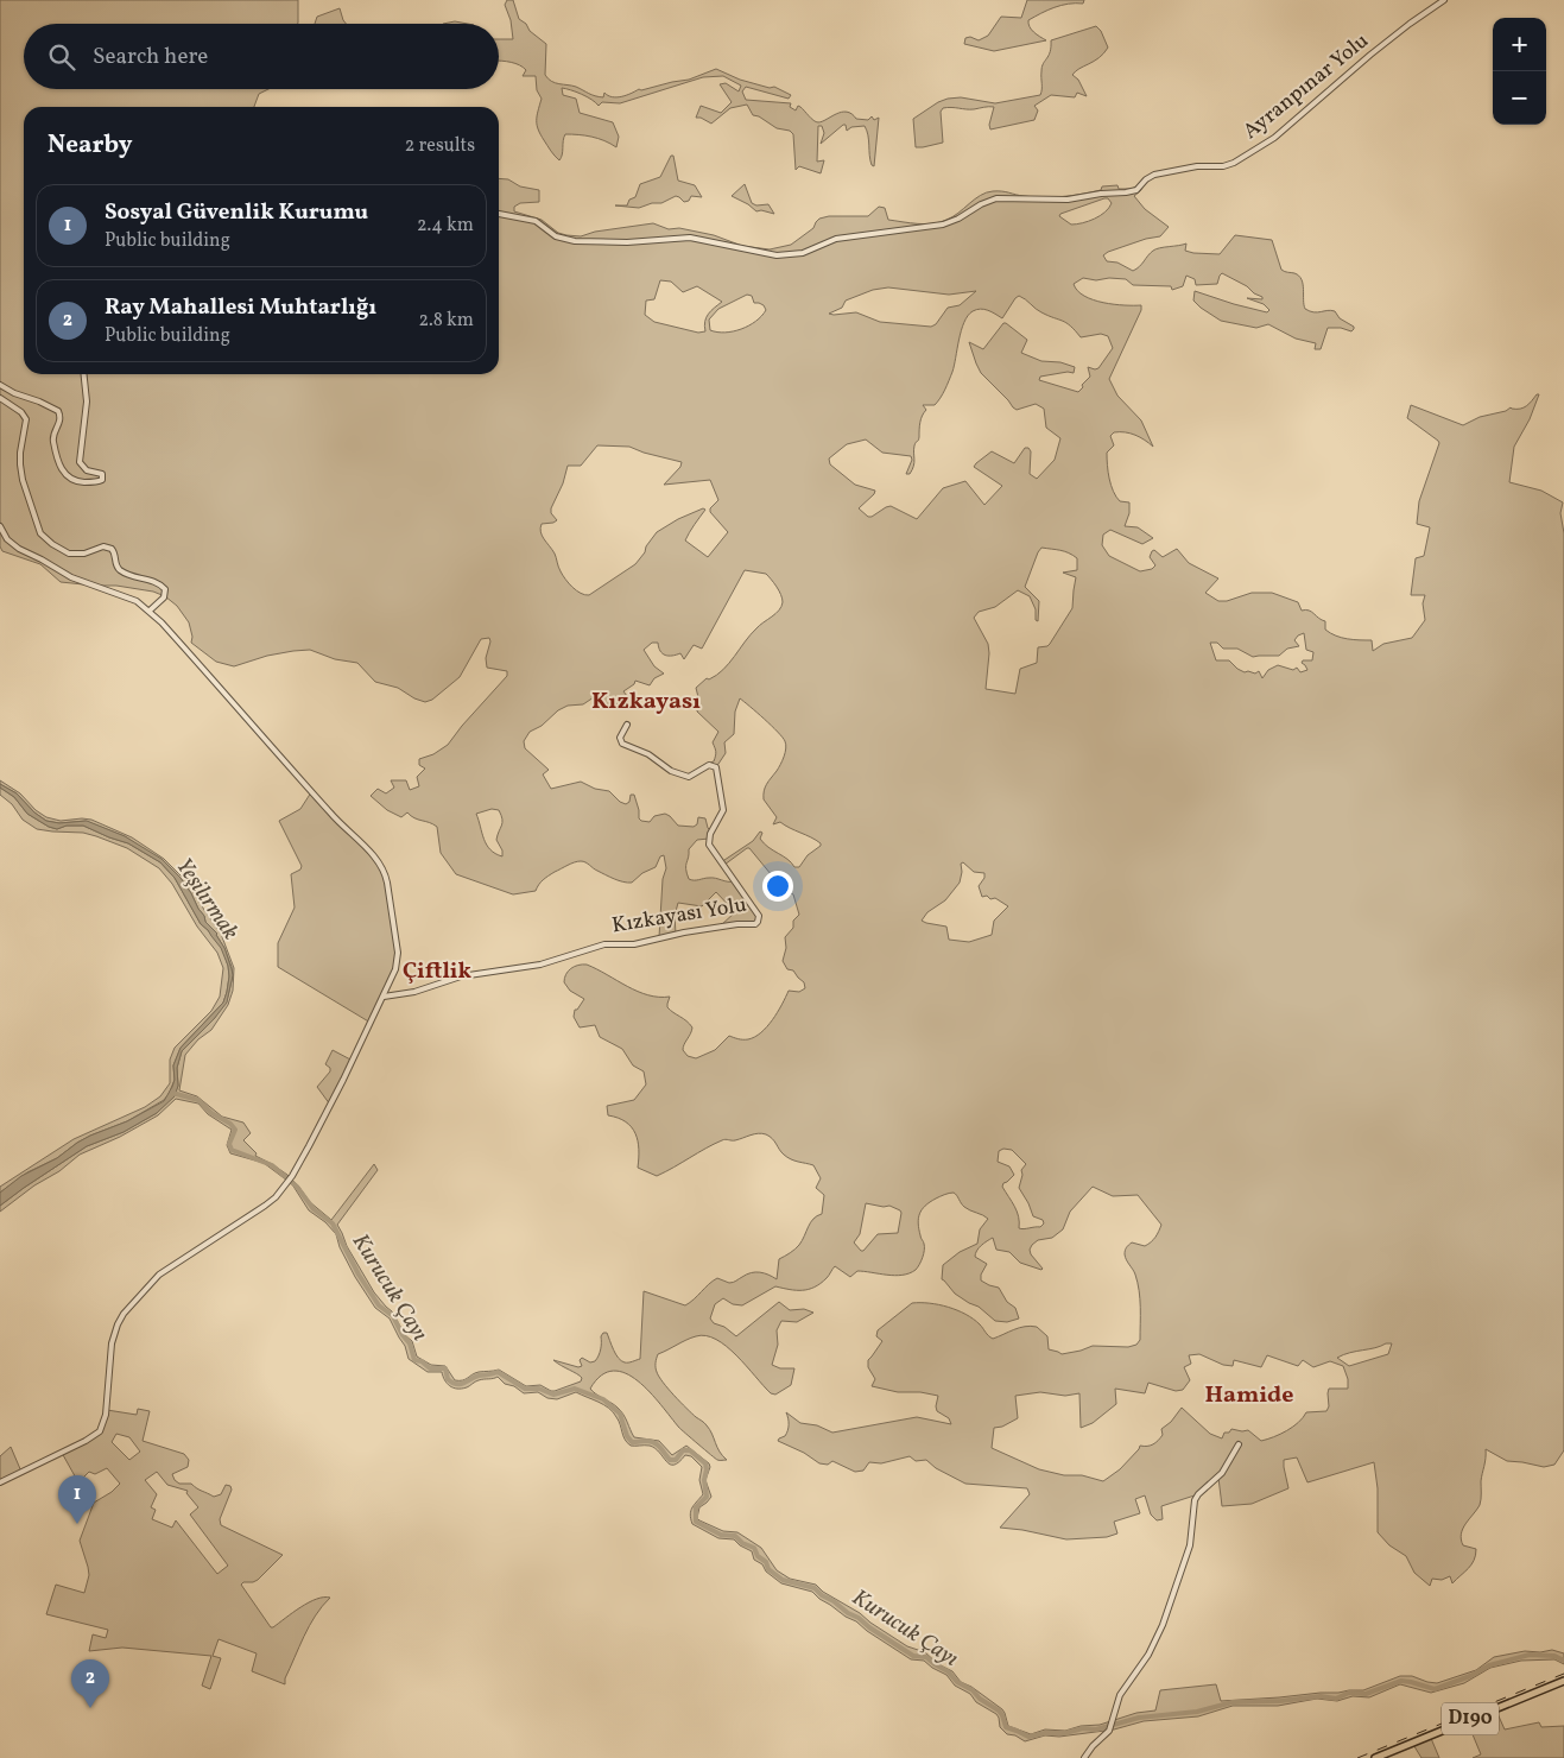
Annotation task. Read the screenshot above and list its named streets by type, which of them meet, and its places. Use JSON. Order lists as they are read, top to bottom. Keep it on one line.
{"streets":{"main road":["D190"],"street":["Ayranpınar Yolu","Kızkayası Yolu"]},"districts":["Kızkayası","Çiftlik","Hamide"],"water":["Yeşilırmak","Kurucuk Çayı"],"page":{"map_buttons":["+","−"],"search":"Search here","heading":["Nearby","2 results"],"list":[{"mark":"1","name":"Sosyal Güvenlik Kurumu","note":"Public building","value":"2.4 km"},{"mark":"2","name":"Ray Mahallesi Muhtarlığı","note":"Public building","value":"2.8 km"}],"pins":["1","2"]}}
